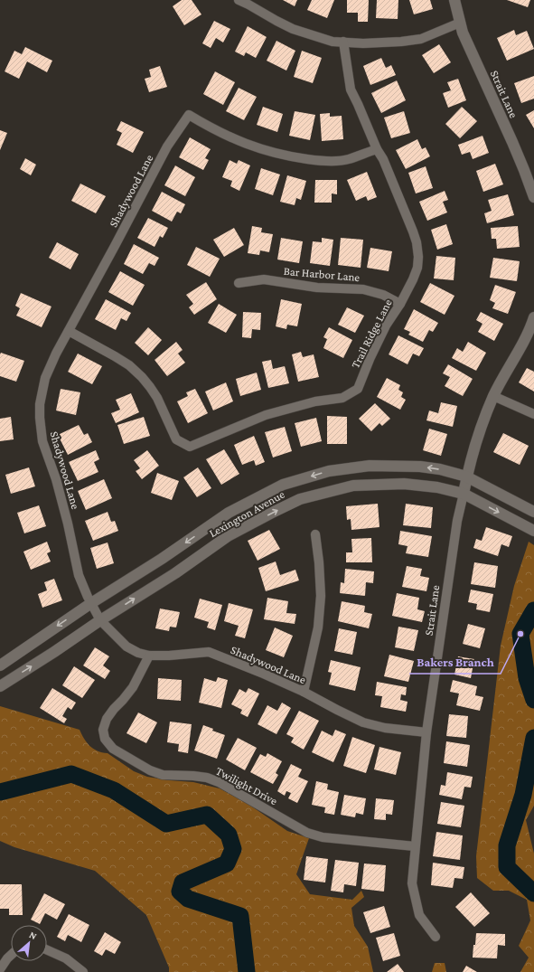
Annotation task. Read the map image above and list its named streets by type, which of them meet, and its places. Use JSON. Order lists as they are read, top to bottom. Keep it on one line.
{"streets":{"street":["Strait Lane","Shadywood Lane","Bar Harbor Lane","Trail Ridge Lane","Lexington Avenue","Twilight Drive"]},"crossings":[["Strait Lane","Shadywood Lane"],["Strait Lane","Lexington Avenue"],["Strait Lane","Twilight Drive"],["Shadywood Lane","Trail Ridge Lane"],["Shadywood Lane","Lexington Avenue"],["Shadywood Lane","Twilight Drive"],["Bar Harbor Lane","Trail Ridge Lane"]],"places":["Bakers Branch"],"north":"top right"}
